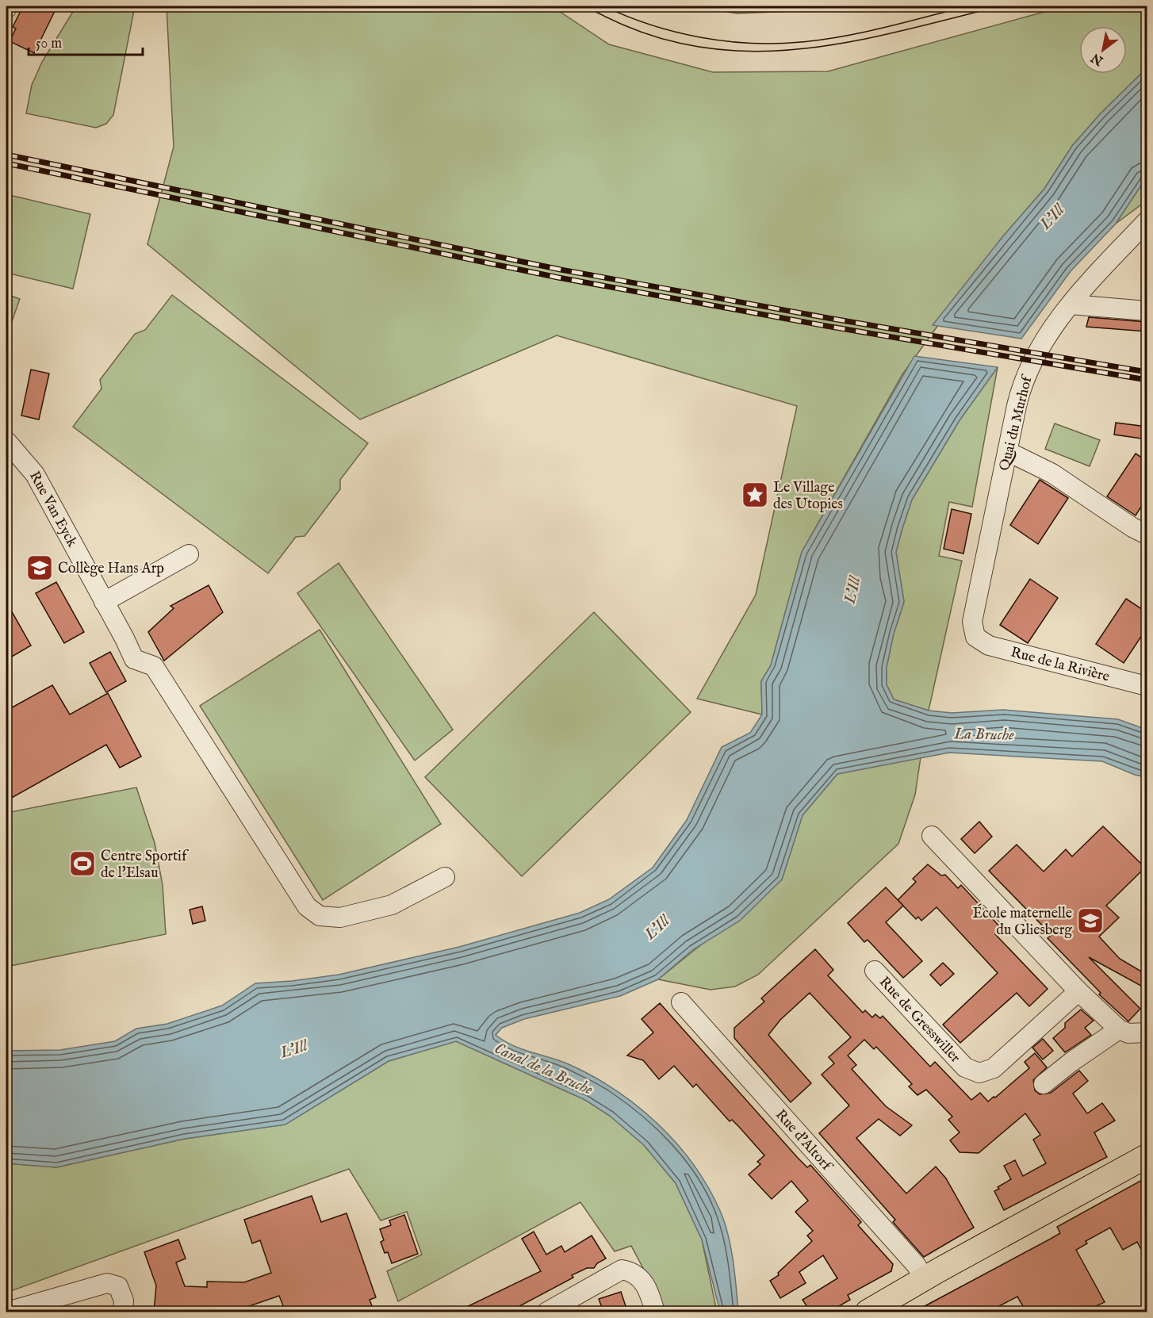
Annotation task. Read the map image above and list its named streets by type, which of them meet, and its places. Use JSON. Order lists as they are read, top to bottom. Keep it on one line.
{"streets":{"street":["Quai du Murhof","Rue Van Eyck","Rue de la Rivière","Rue de Gresswiller","Rue d'Altorf"]},"crossings":[["Quai du Murhof","Rue de la Rivière"]],"water":["L'Ill","La Bruche","Canal de la Bruche"],"places":{"place":["Le Village des Utopies"],"school or university":["Collège Hans Arp","École maternelle du Gliesberg"],"sports":["Centre Sportif de l'Elsau"]},"scale_bar":"50 m","north":"bottom left"}
